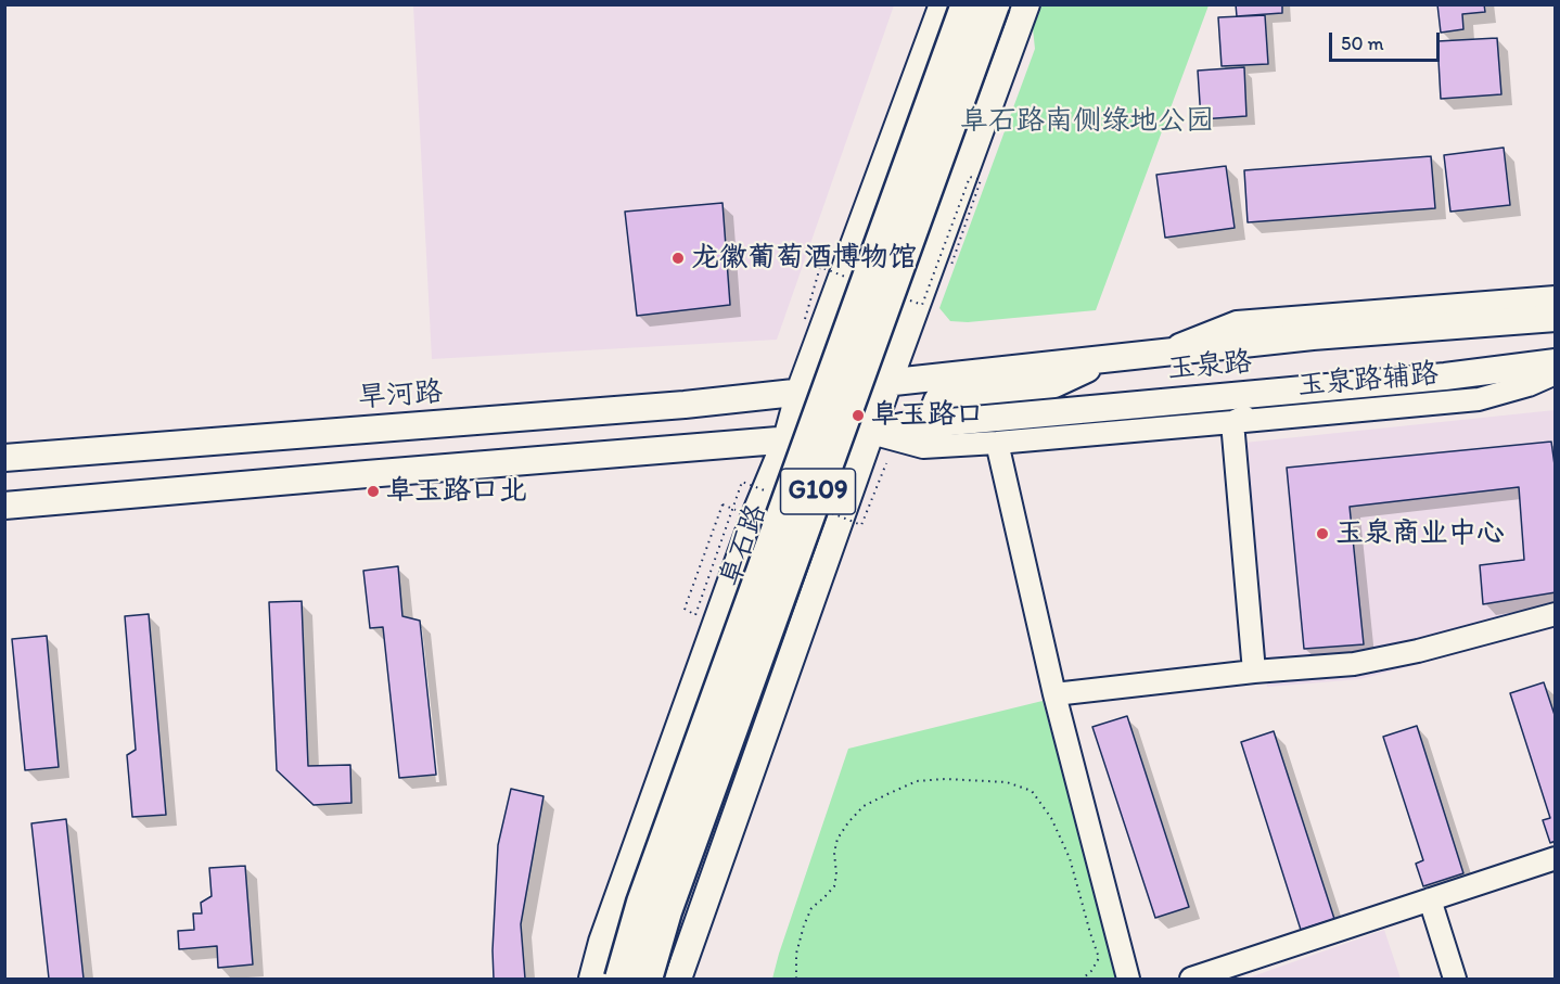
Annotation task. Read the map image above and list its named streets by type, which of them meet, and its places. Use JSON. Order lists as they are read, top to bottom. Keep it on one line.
{"streets":{"highway":["G109","阜石路"],"main road":["玉泉路","旱河路"],"street":["玉泉路辅路"]},"crossings":[["玉泉路","玉泉路辅路"],["玉泉路","旱河路"],["玉泉路","阜石路"],["旱河路","阜石路"]],"parks":["阜石路南侧绿地公园"],"places":["龙徽葡萄酒博物馆","阜玉路口","阜玉路口北","玉泉商业中心"],"scale_bar":"50 m"}
